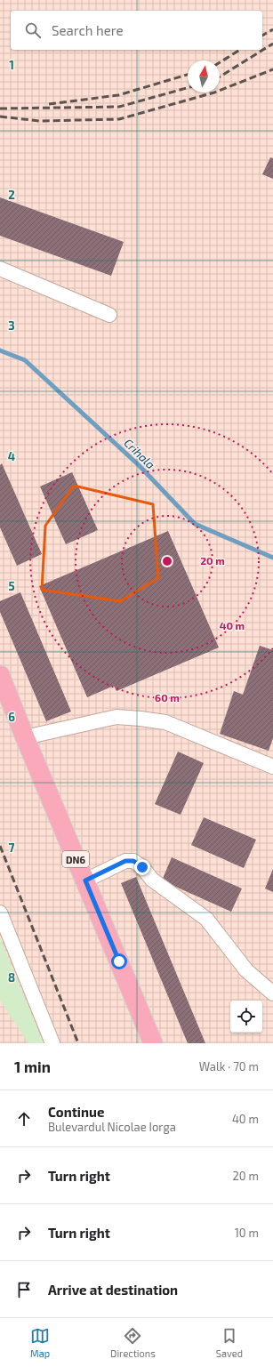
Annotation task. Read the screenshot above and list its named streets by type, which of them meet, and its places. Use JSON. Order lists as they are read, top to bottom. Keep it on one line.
{"streets":{"main road":["DN6"]},"water":["Crihala"],"north":"top","page":{"search":"Search here","heading":["1 min","Walk · 70 m"],"list":[["Continue","Bulevardul Nicolae Iorga","40 m"],["Turn right","20 m"],["Turn right","10 m"],"Arrive at destination"],"nav":["Map","Directions","Saved"]},"grid":{"rows":["1","2","3","4","5","6","7","8"]},"rings":["20 m","40 m","60 m"]}
